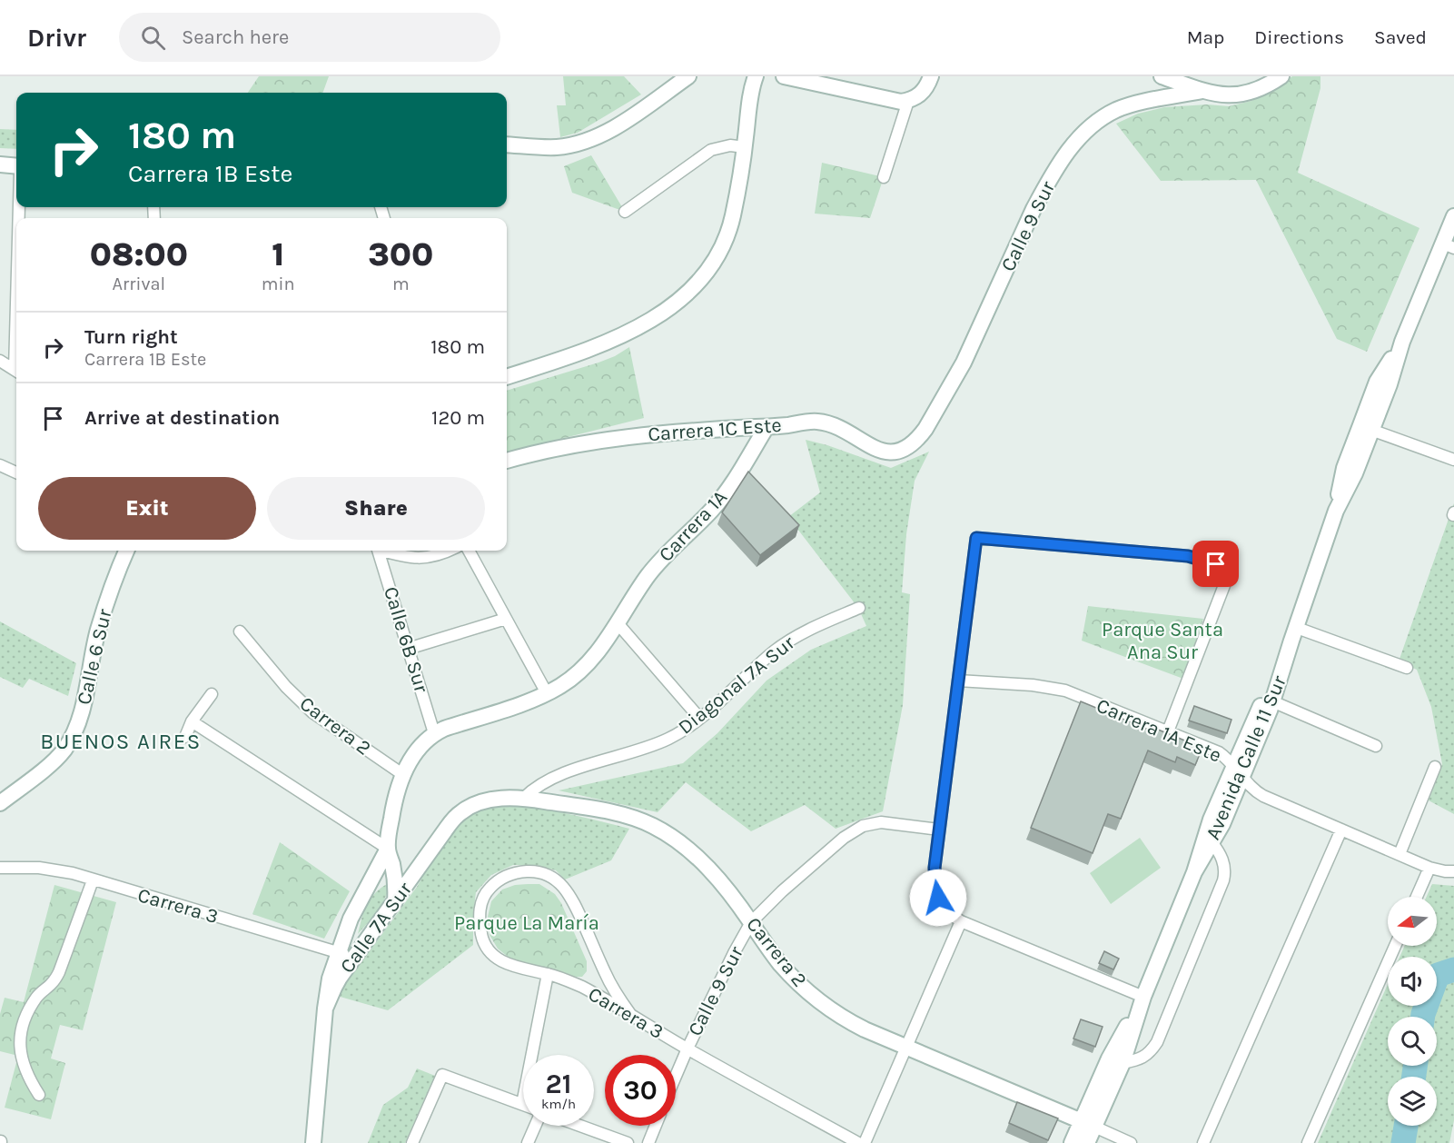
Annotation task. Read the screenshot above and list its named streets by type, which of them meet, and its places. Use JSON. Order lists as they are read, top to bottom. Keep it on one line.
{"streets":{"street":["Calle 9 Sur","Carrera 1C Este","Carrera 1A","Calle 6B Sur","Calle 6 Sur","Diagonal 7A Sur","Carrera 2","Carrera 1A Este","Avenida Calle 11 Sur","Carrera 3","Calle 7A Sur"]},"crossings":[["Calle 9 Sur","Carrera 1C Este"],["Calle 9 Sur","Carrera 2"],["Calle 9 Sur","Carrera 3"],["Carrera 1C Este","Carrera 1A"],["Carrera 1A","Calle 6B Sur"],["Diagonal 7A Sur","Carrera 2"],["Diagonal 7A Sur","Calle 7A Sur"],["Carrera 2","Avenida Calle 11 Sur"],["Carrera 2","Calle 7A Sur"],["Carrera 1A Este","Avenida Calle 11 Sur"],["Carrera 3","Calle 7A Sur"]],"districts":["BUENOS AIRES"],"parks":["Parque Santa Ana Sur","Parque La María"],"north":"left","page":{"header":"Drivr","search":"Search here","nav":["Map","Directions","Saved"],"turn":["180 m","Carrera 1B Este"],"eta":["08:00","Arrival","1","min","300","m"],"list":[{"name":"Turn right","note":"Carrera 1B Este","value":"180 m"},{"name":"Arrive at destination","value":"120 m"}],"buttons":["Exit","Share"],"speed":"21 km/h","limit":"30"}}
